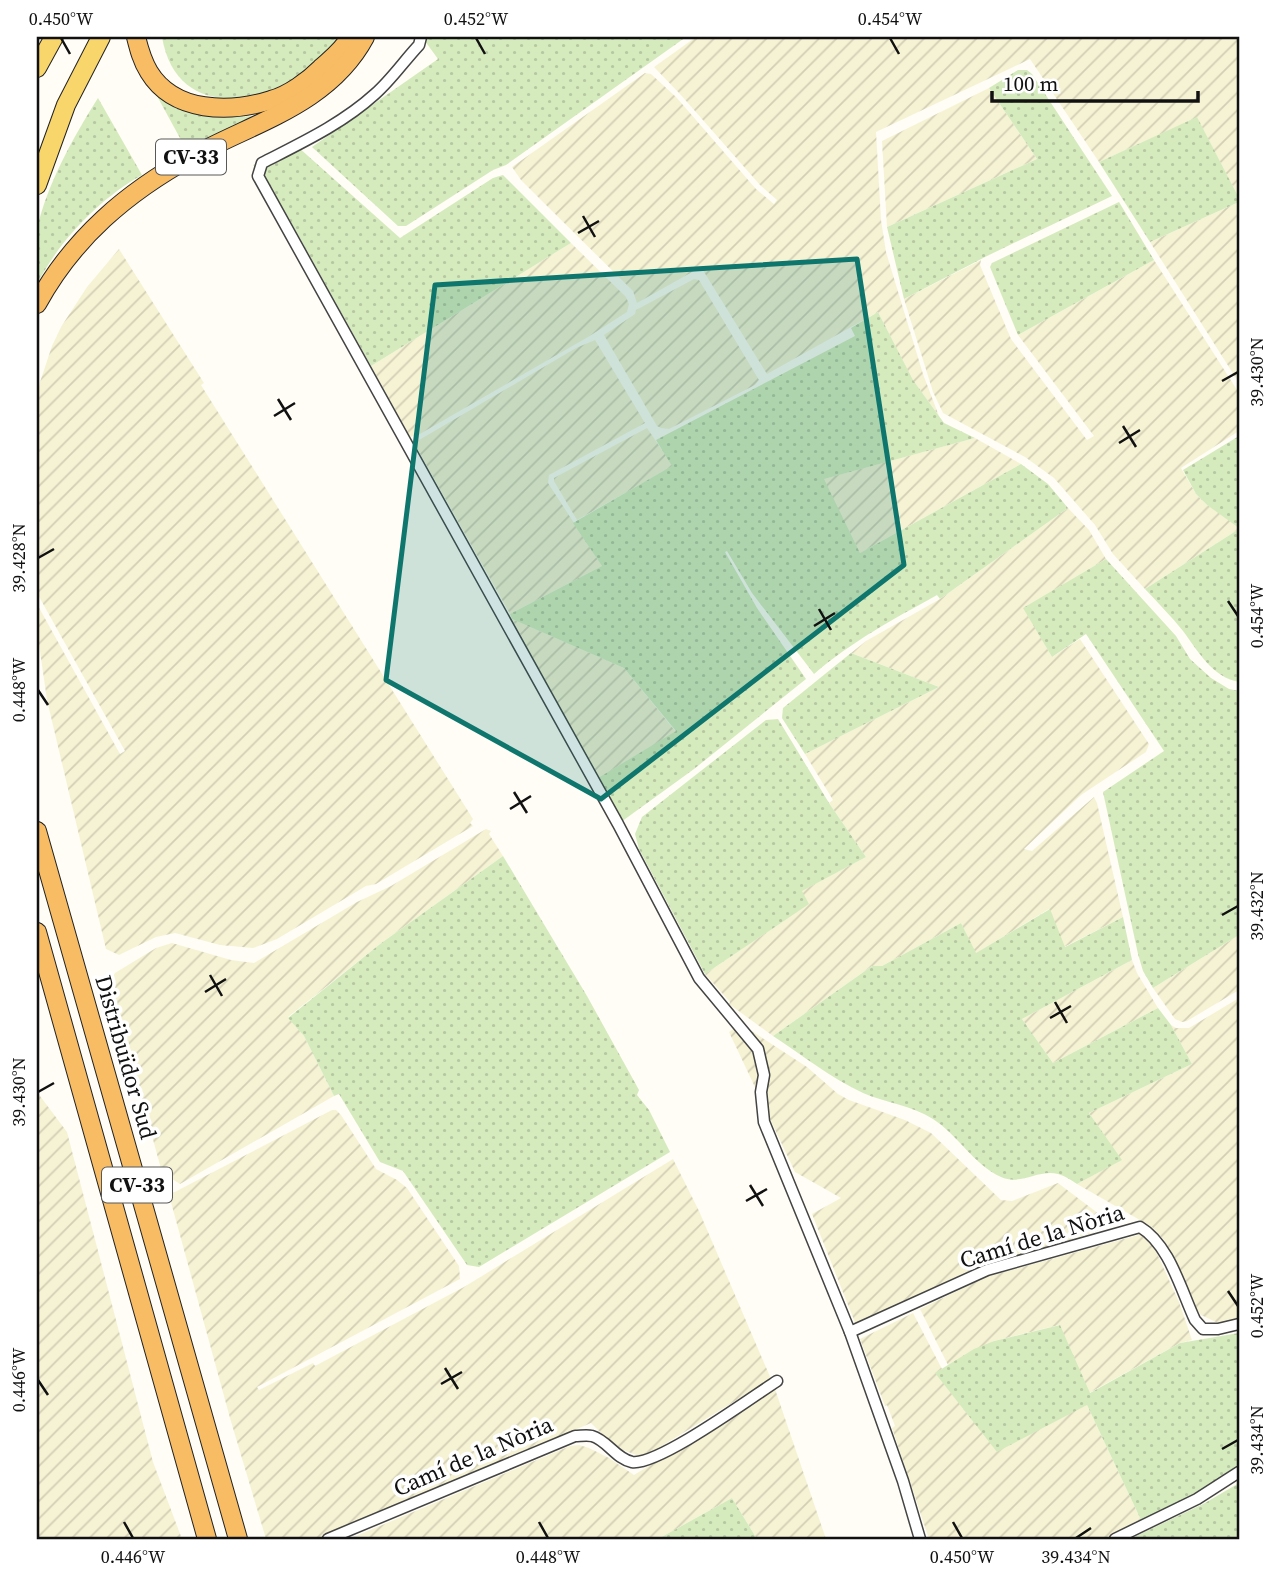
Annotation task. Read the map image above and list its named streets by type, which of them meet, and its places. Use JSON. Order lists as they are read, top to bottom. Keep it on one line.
{"streets":{"highway":["CV-33","Distribuïdor Sud"],"street":["Camí de la Nòria"]},"scale_bar":"100 m","coordinates":["0.450°W","0.452°W","0.454°W","39.430°N","39.428°N","0.448°W","39.432°N","0.446°W","39.434°N"]}
